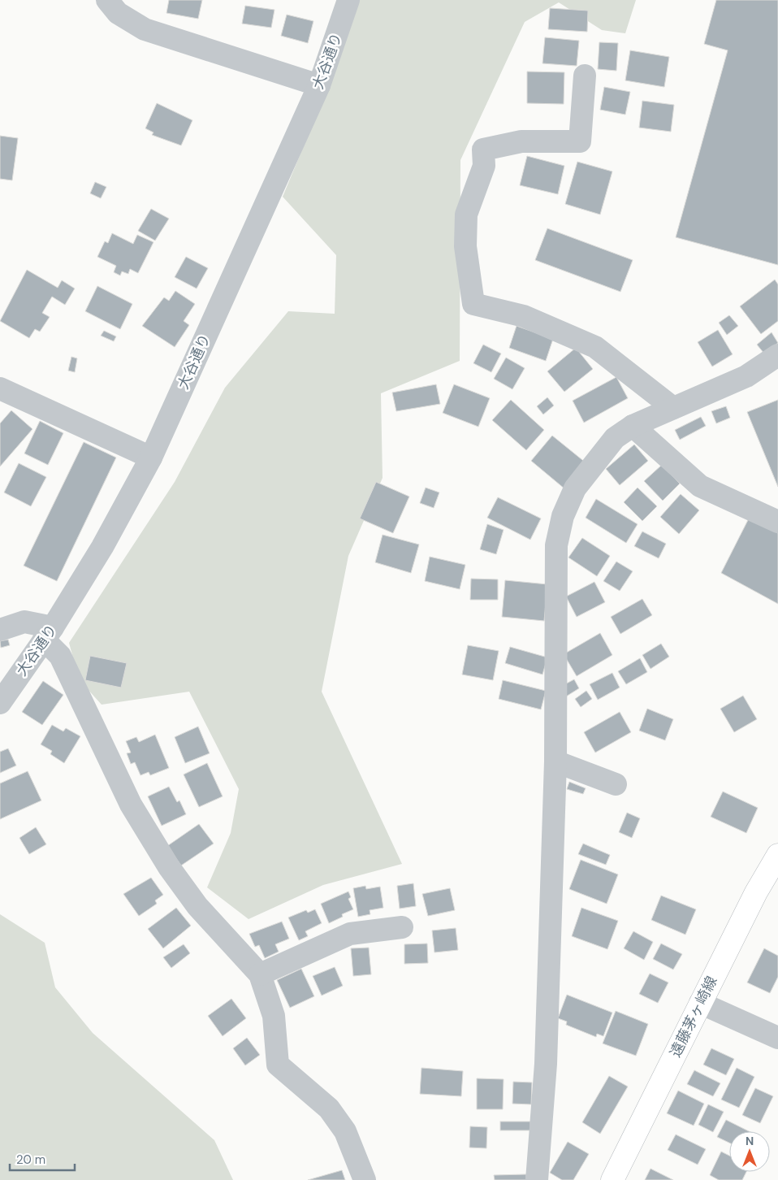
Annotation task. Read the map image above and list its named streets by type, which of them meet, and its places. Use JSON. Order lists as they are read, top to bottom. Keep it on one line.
{"streets":{"main road":["遠藤茅ヶ崎線"],"street":["大谷通り"]},"scale_bar":"20 m","north":"top"}
